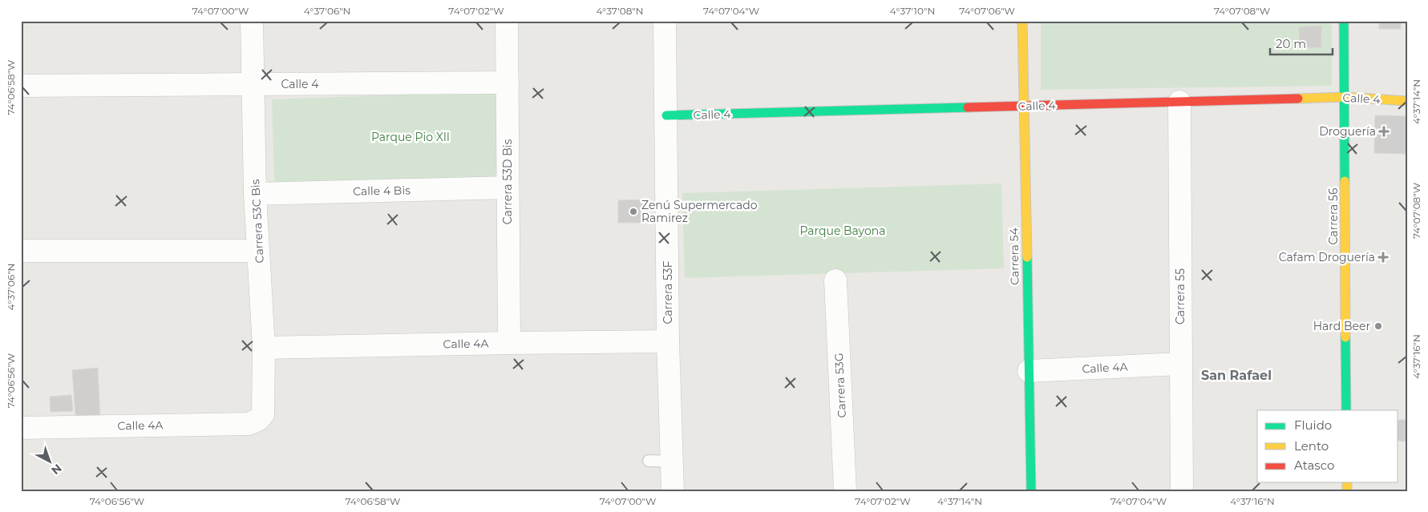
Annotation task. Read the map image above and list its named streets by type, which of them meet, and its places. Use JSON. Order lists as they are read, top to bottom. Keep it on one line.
{"streets":{"street":["Calle 4","Carrera 53D Bis","Calle 4 Bis","Carrera 56","Carrera 53C Bis","Carrera 54","Carrera 53F","Carrera 55","Calle 4A","Carrera 53G"]},"crossings":[["Calle 4","Carrera 53D Bis"],["Calle 4","Carrera 56"],["Calle 4","Carrera 53C Bis"],["Calle 4","Carrera 54"],["Calle 4","Carrera 53F"],["Calle 4","Carrera 55"],["Carrera 53D Bis","Calle 4 Bis"],["Carrera 53D Bis","Calle 4A"],["Calle 4 Bis","Carrera 53C Bis"],["Carrera 53C Bis","Calle 4A"],["Carrera 54","Calle 4A"],["Carrera 53F","Calle 4A"],["Carrera 55","Calle 4A"]],"districts":["San Rafael"],"parks":["Parque Pio XII","Parque Bayona"],"places":{"health":["Droguería","Cafam Droguería"],"other":["Zenú Supermercado Ramirez","Hard Beer"]},"legend":["Fluido","Lento","Atasco"],"scale_bar":"20 m","north":"bottom right","coordinates":["74°07'00\"W","4°37'06\"N","74°07'02\"W","4°37'08\"N","74°07'04\"W","4°37'10\"N","74°07'06\"W","74°07'08\"W","74°06'58\"W","4°37'14\"N","4°37'16\"N","74°06'56\"W"]}
